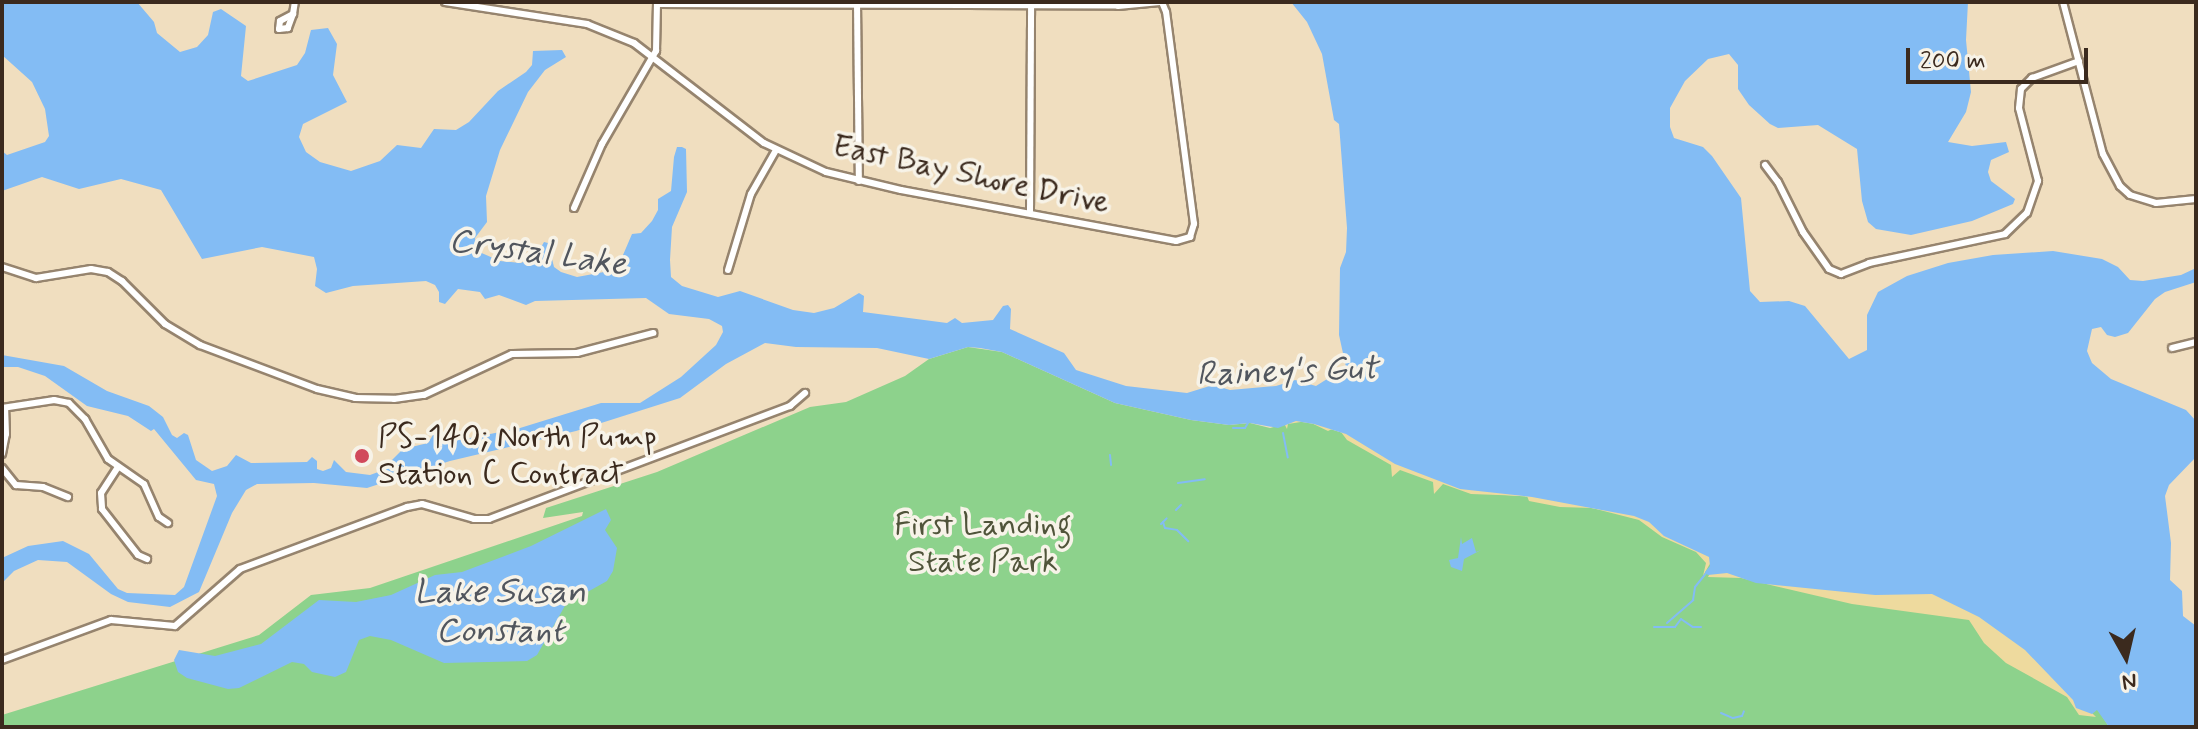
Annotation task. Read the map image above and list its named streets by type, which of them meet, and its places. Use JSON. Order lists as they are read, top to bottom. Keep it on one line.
{"streets":{"street":["East Bay Shore Drive"]},"water":["Crystal Lake","Rainey's Gut","Lake Susan Constant"],"parks":["First Landing State Park"],"places":["PS-140; North Pump Station C Contract"],"scale_bar":"200 m","north":"bottom"}
